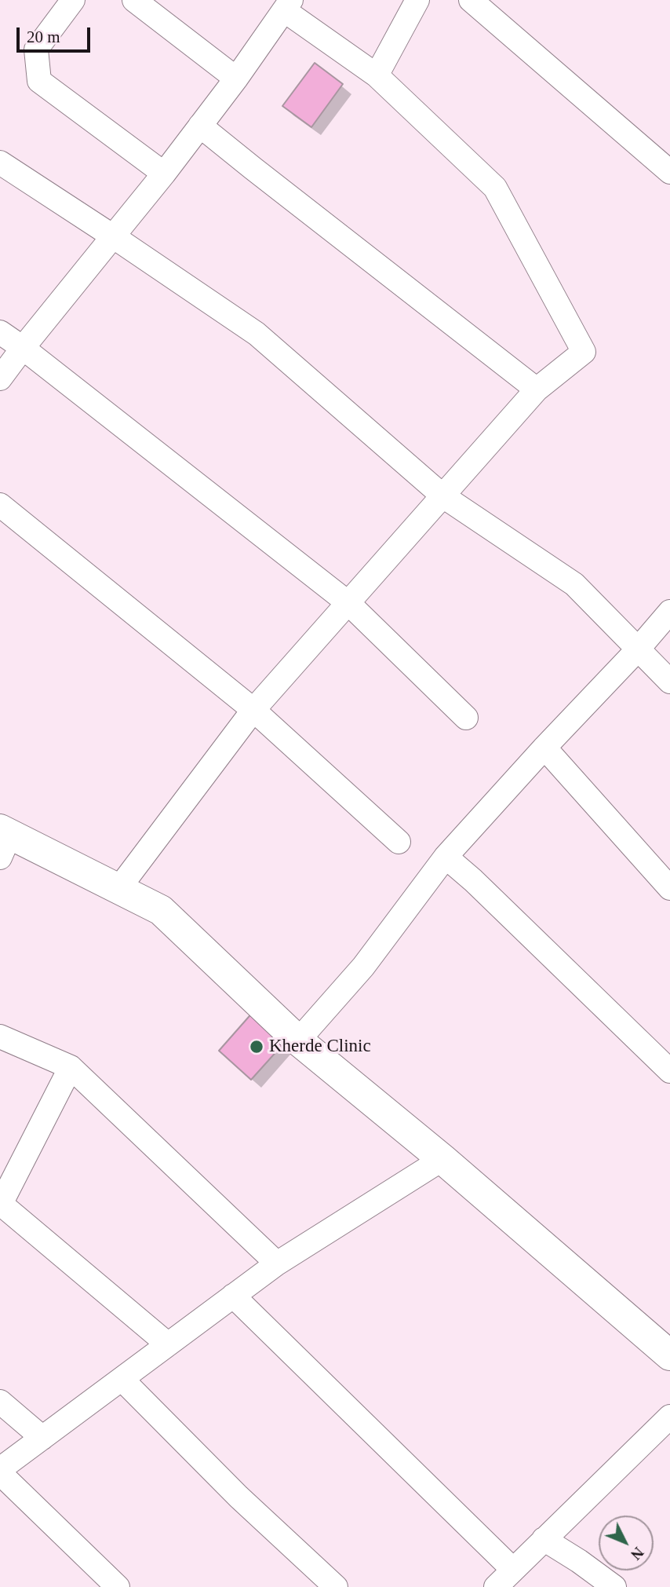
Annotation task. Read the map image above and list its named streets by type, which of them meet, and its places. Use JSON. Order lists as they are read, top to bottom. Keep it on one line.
{"places":["Kherde Clinic"],"scale_bar":"20 m","north":"bottom right"}
